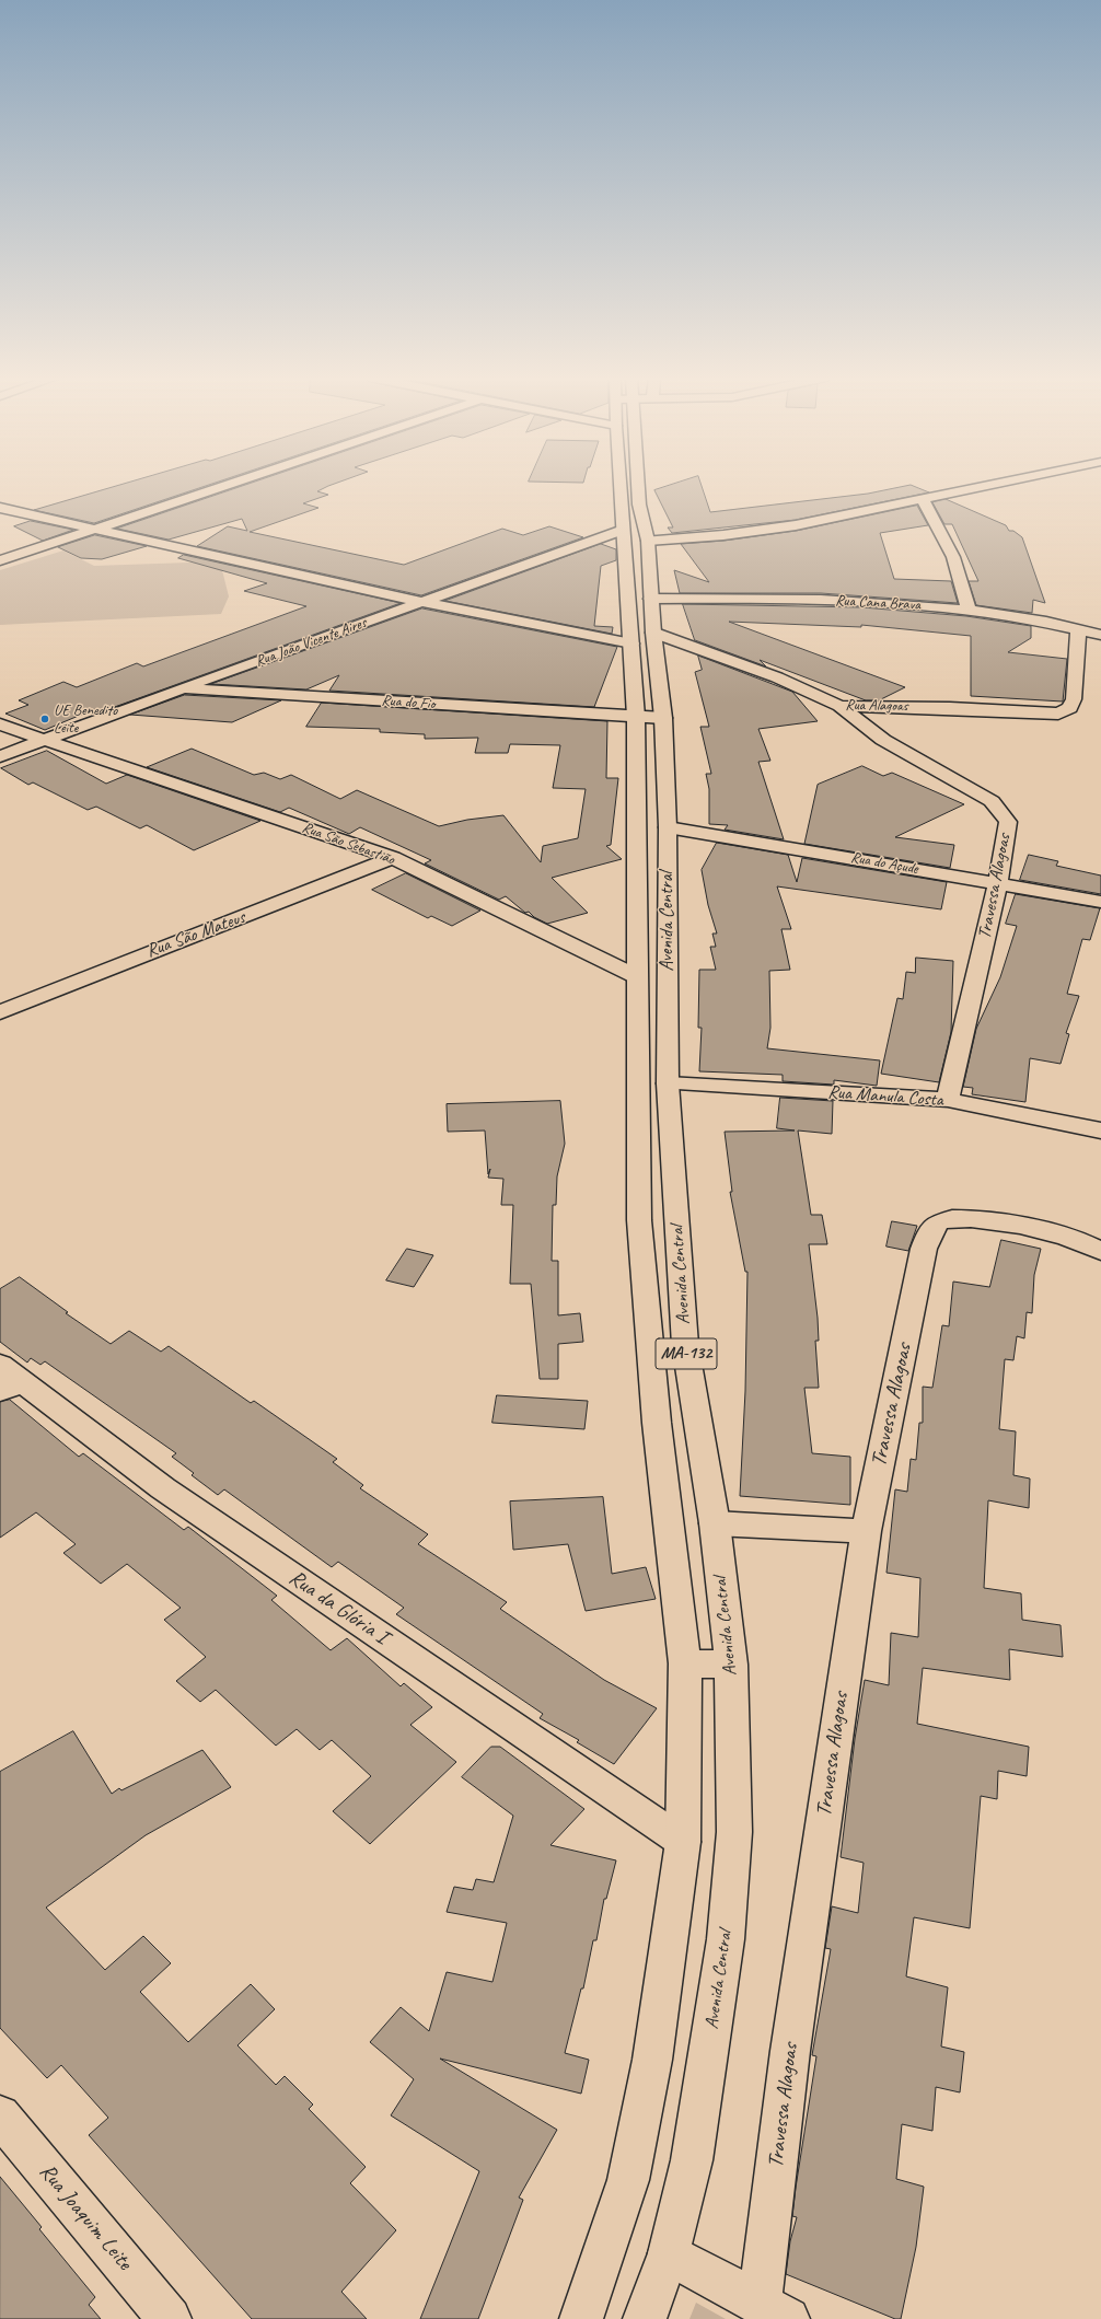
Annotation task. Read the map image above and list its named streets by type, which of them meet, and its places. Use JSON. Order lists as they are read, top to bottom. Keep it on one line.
{"streets":{"street":["Rua Cana Brava","Rua João Vicente Aires","Rua do Fio","Rua Alagoas","Rua São Sebastião","Rua do Açude","Travessa Alagoas","Avenida Central","Rua São Mateus","Rua Manula Costa","MA-132","Rua da Glória I","Rua Joaquim Leite"]},"crossings":[["Rua Cana Brava","Rua Alagoas"],["Rua Cana Brava","Avenida Central"],["Rua João Vicente Aires","Rua do Fio"],["Rua João Vicente Aires","Rua Alagoas"],["Rua João Vicente Aires","Rua São Sebastião"],["Rua João Vicente Aires","MA-132"],["Rua do Fio","Avenida Central"],["Rua do Fio","MA-132"],["Rua Alagoas","Travessa Alagoas"],["Rua Alagoas","Avenida Central"],["Rua Alagoas","MA-132"],["Rua São Sebastião","Rua São Mateus"],["Rua São Sebastião","MA-132"],["Rua do Açude","Travessa Alagoas"],["Rua do Açude","Avenida Central"],["Travessa Alagoas","Rua Manula Costa"],["Avenida Central","Rua Manula Costa"],["Avenida Central","MA-132"],["MA-132","Rua da Glória I"]],"places":["UE Benedito Leite"]}
